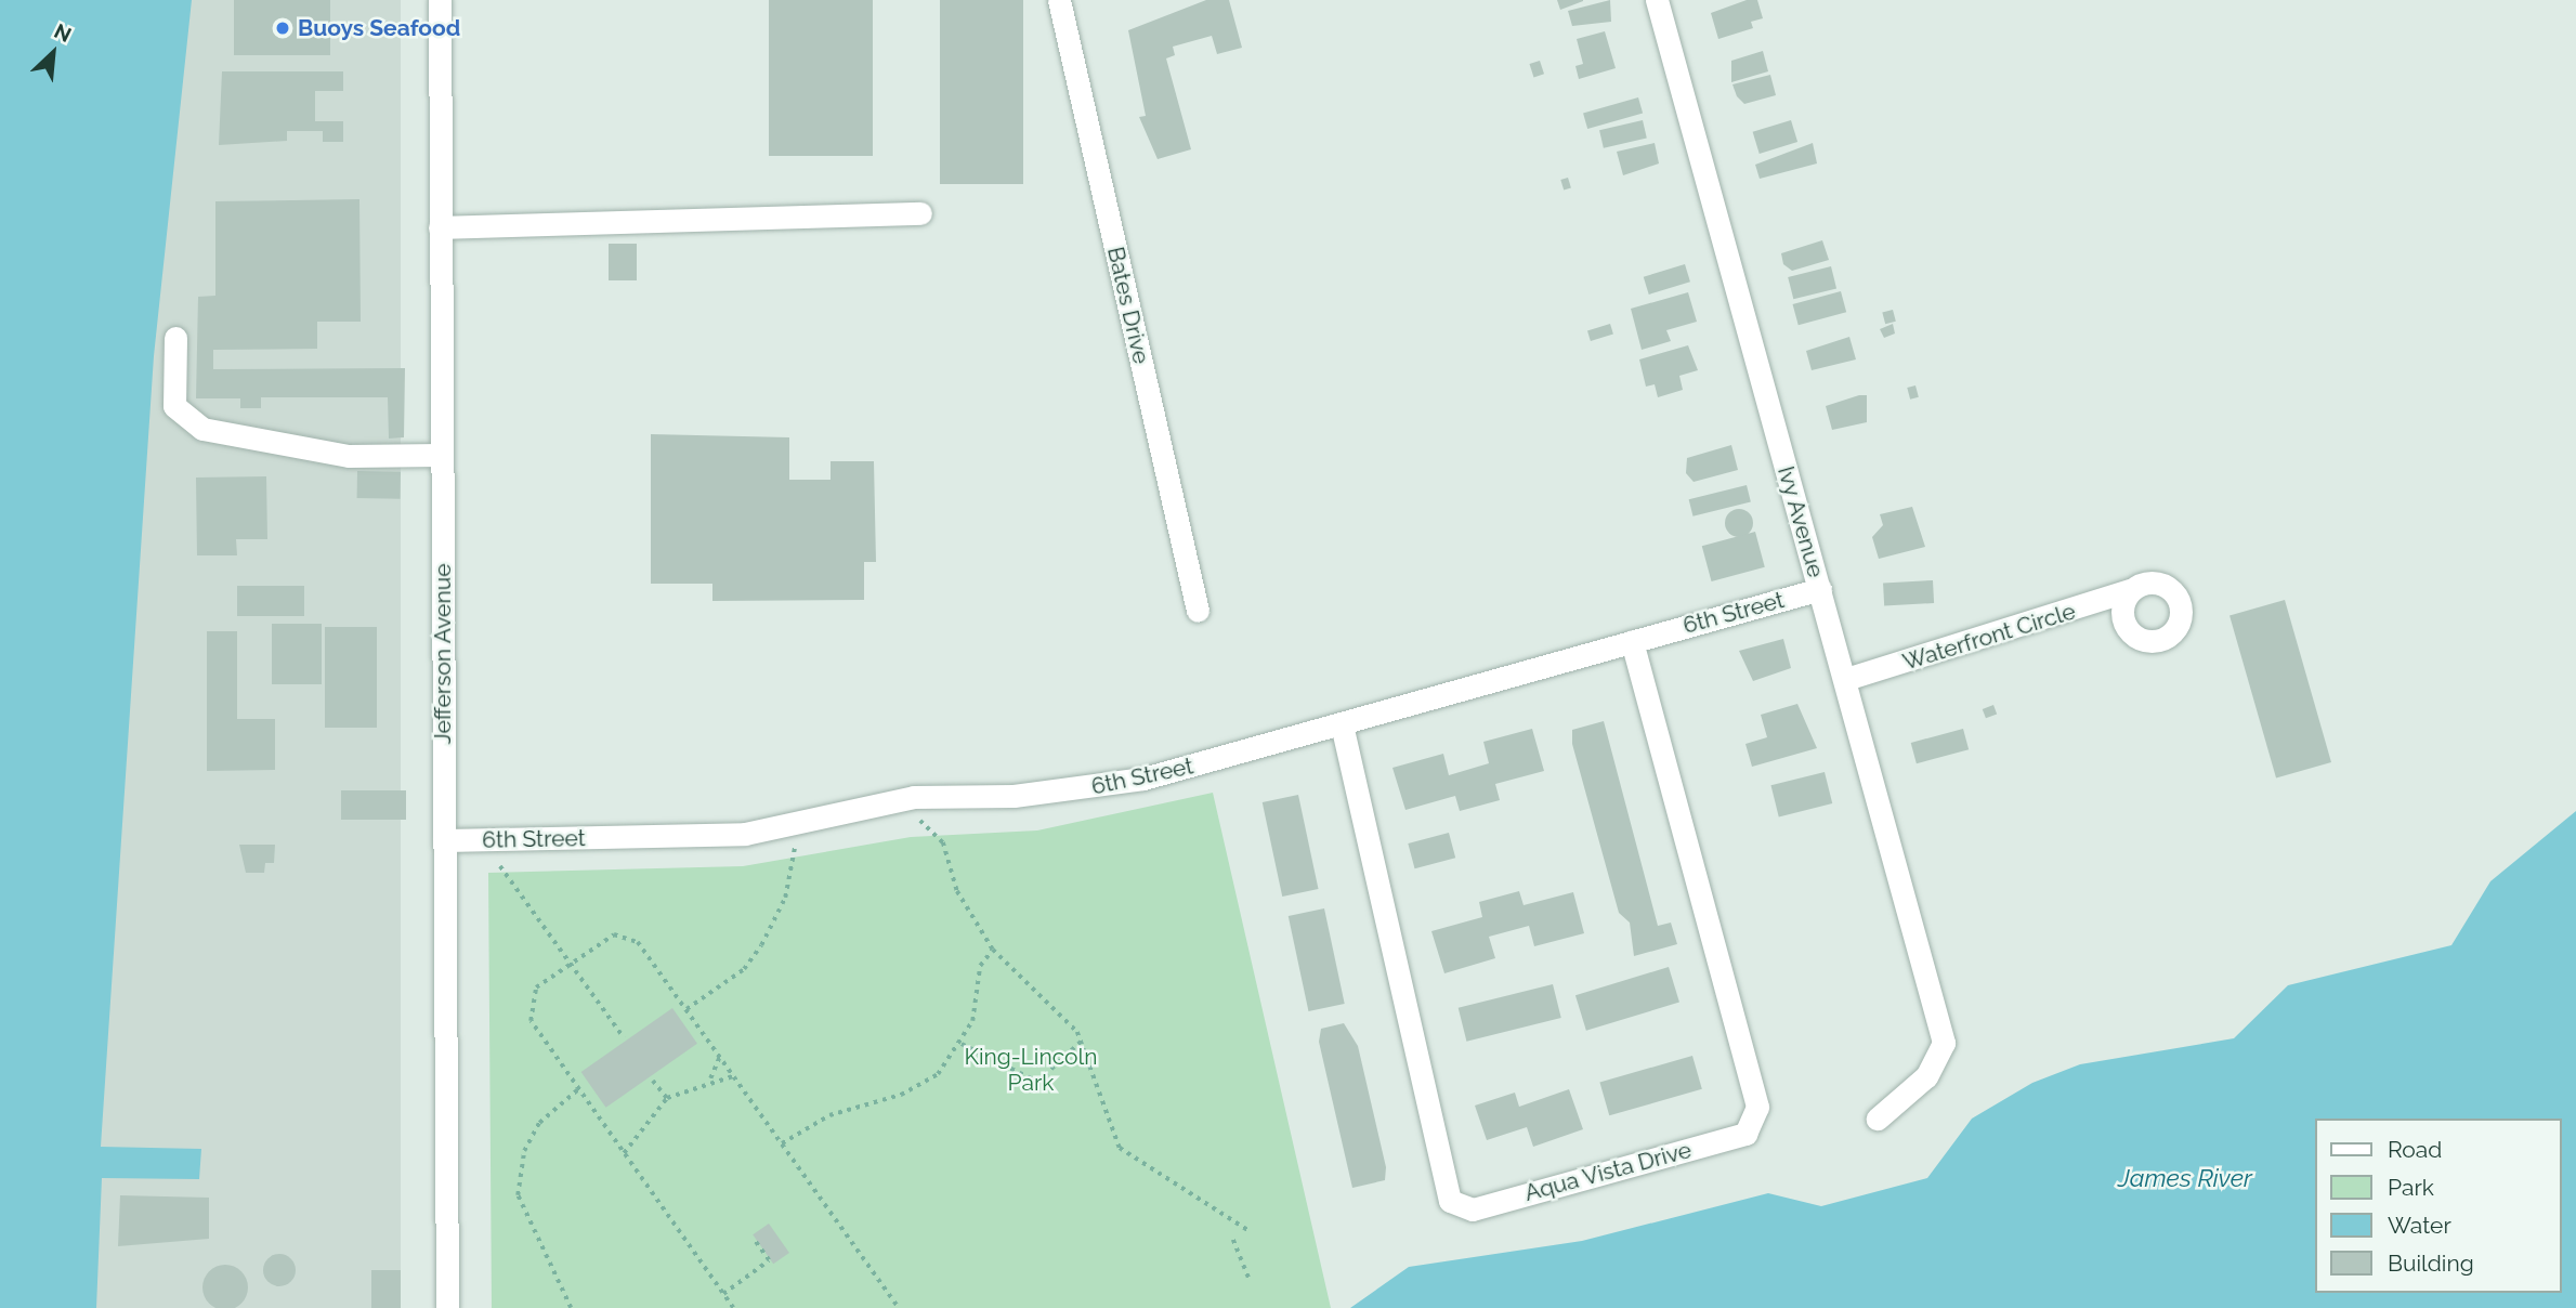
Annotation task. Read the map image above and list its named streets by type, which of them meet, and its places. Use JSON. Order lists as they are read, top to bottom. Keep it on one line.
{"streets":{"street":["Bates Drive","Ivy Avenue","6th Street","Waterfront Circle","Jefferson Avenue","Aqua Vista Drive"]},"crossings":[["Ivy Avenue","6th Street"],["Ivy Avenue","Waterfront Circle"],["6th Street","Jefferson Avenue"],["6th Street","Aqua Vista Drive"]],"water":["James River"],"parks":["King-Lincoln Park"],"places":["Buoys Seafood"],"legend":["Road","Park","Water","Building"],"north":"top right"}
